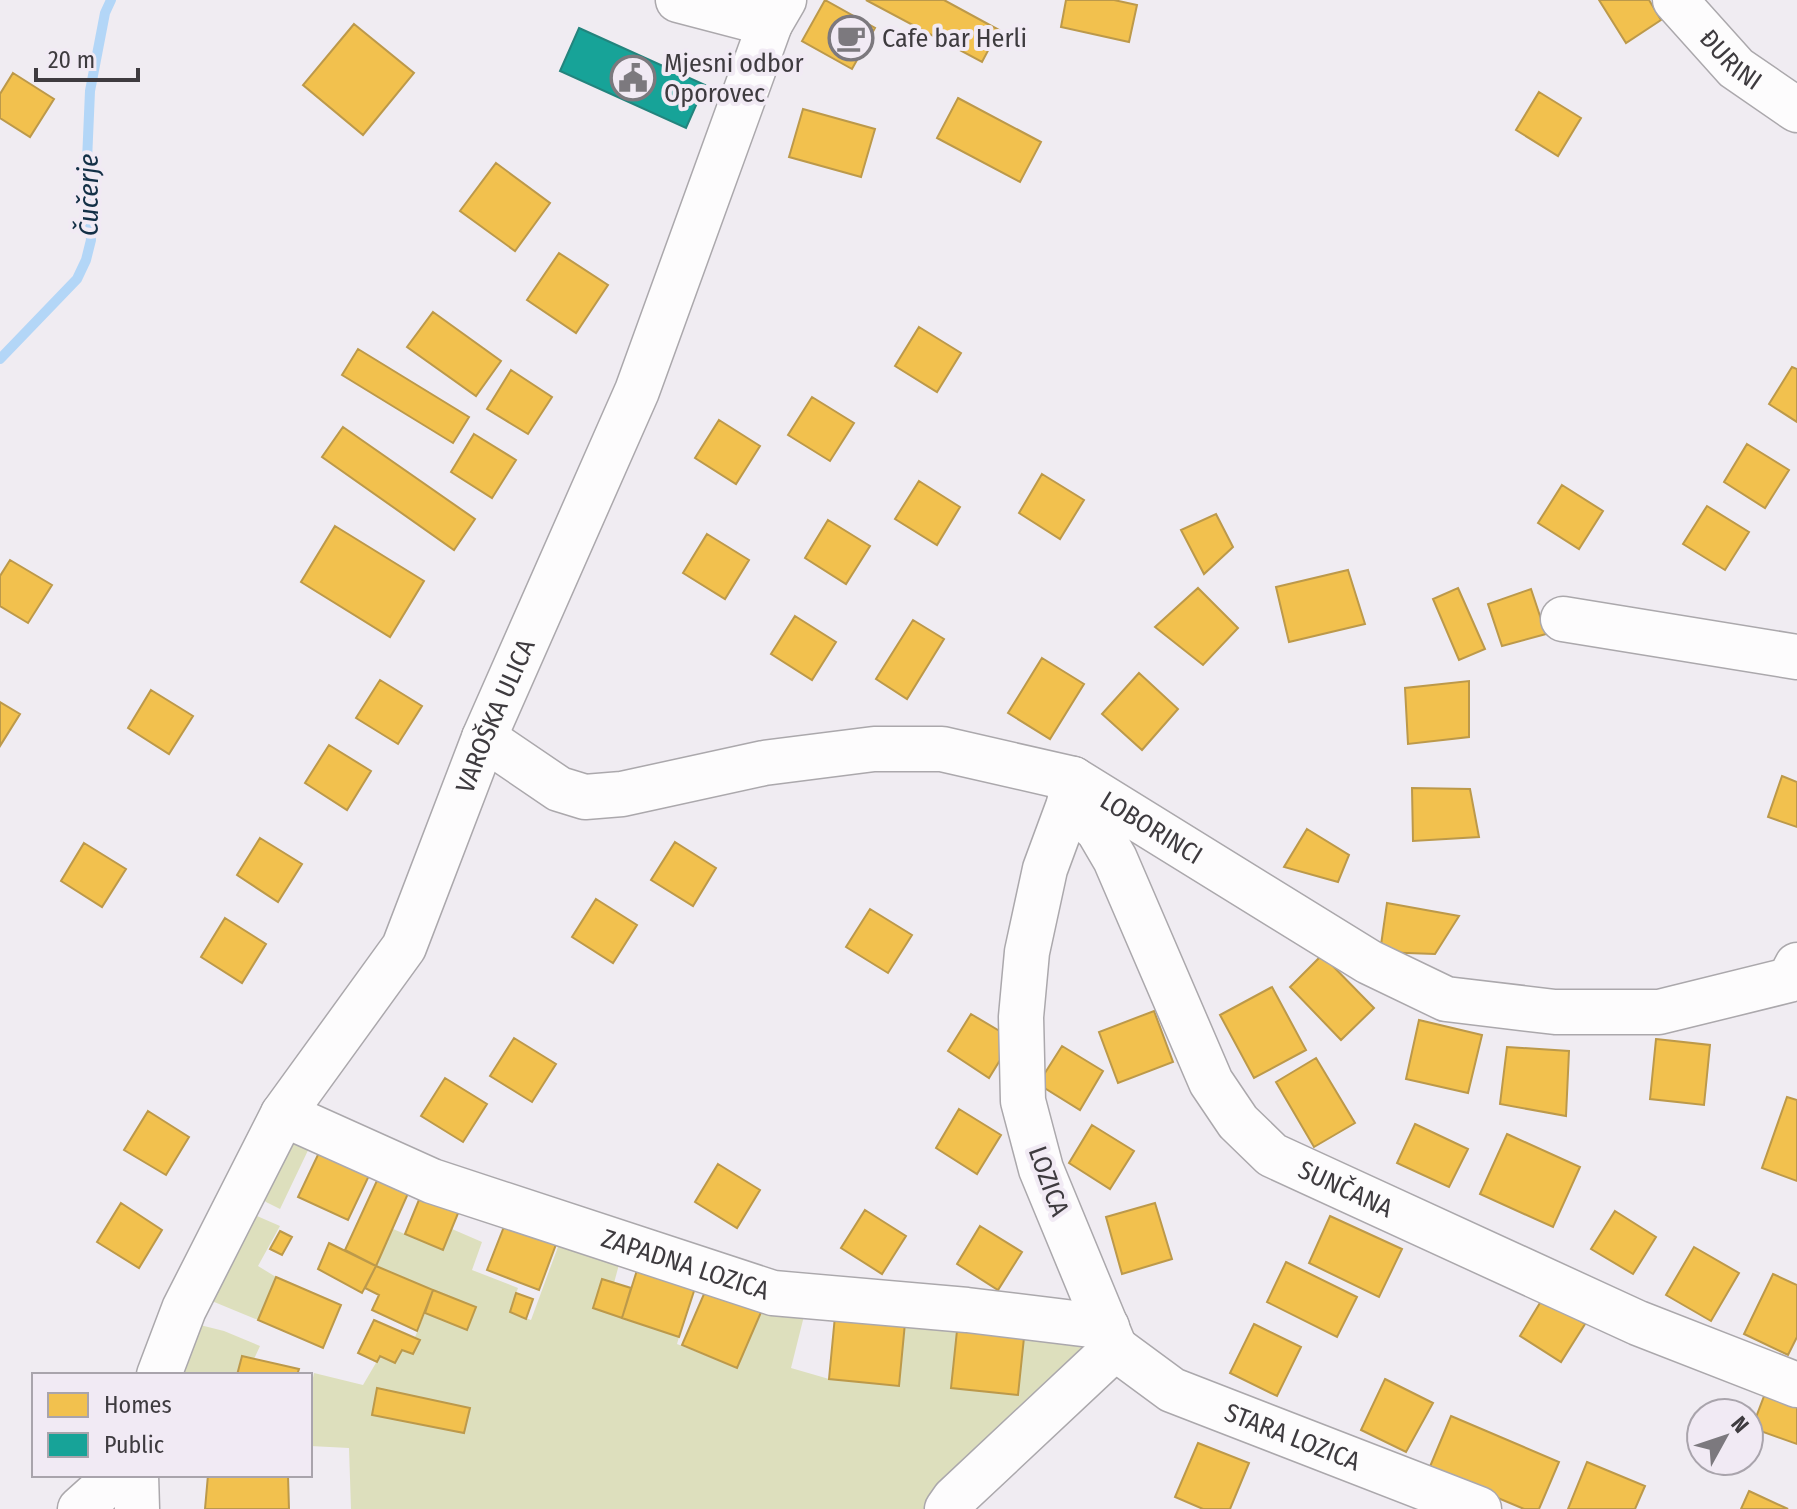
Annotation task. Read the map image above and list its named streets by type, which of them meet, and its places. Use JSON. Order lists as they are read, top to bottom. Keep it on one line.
{"streets":{"street":["ĐURINI","VAROŠKA ULICA","LOBORINCI","LOZICA","SUNČANA","ZAPADNA LOZICA","STARA LOZICA"]},"crossings":[["VAROŠKA ULICA","LOBORINCI"],["VAROŠKA ULICA","ZAPADNA LOZICA"],["LOBORINCI","LOZICA"],["LOBORINCI","SUNČANA"],["LOZICA","SUNČANA"],["LOZICA","ZAPADNA LOZICA"],["LOZICA","STARA LOZICA"],["ZAPADNA LOZICA","STARA LOZICA"]],"water":["Čučerje"],"places":{"cafe":["Cafe bar Herli"],"public building":["Mjesni odbor Oporovec"]},"legend":["Homes","Public"],"scale_bar":"20 m","north":"top right"}
